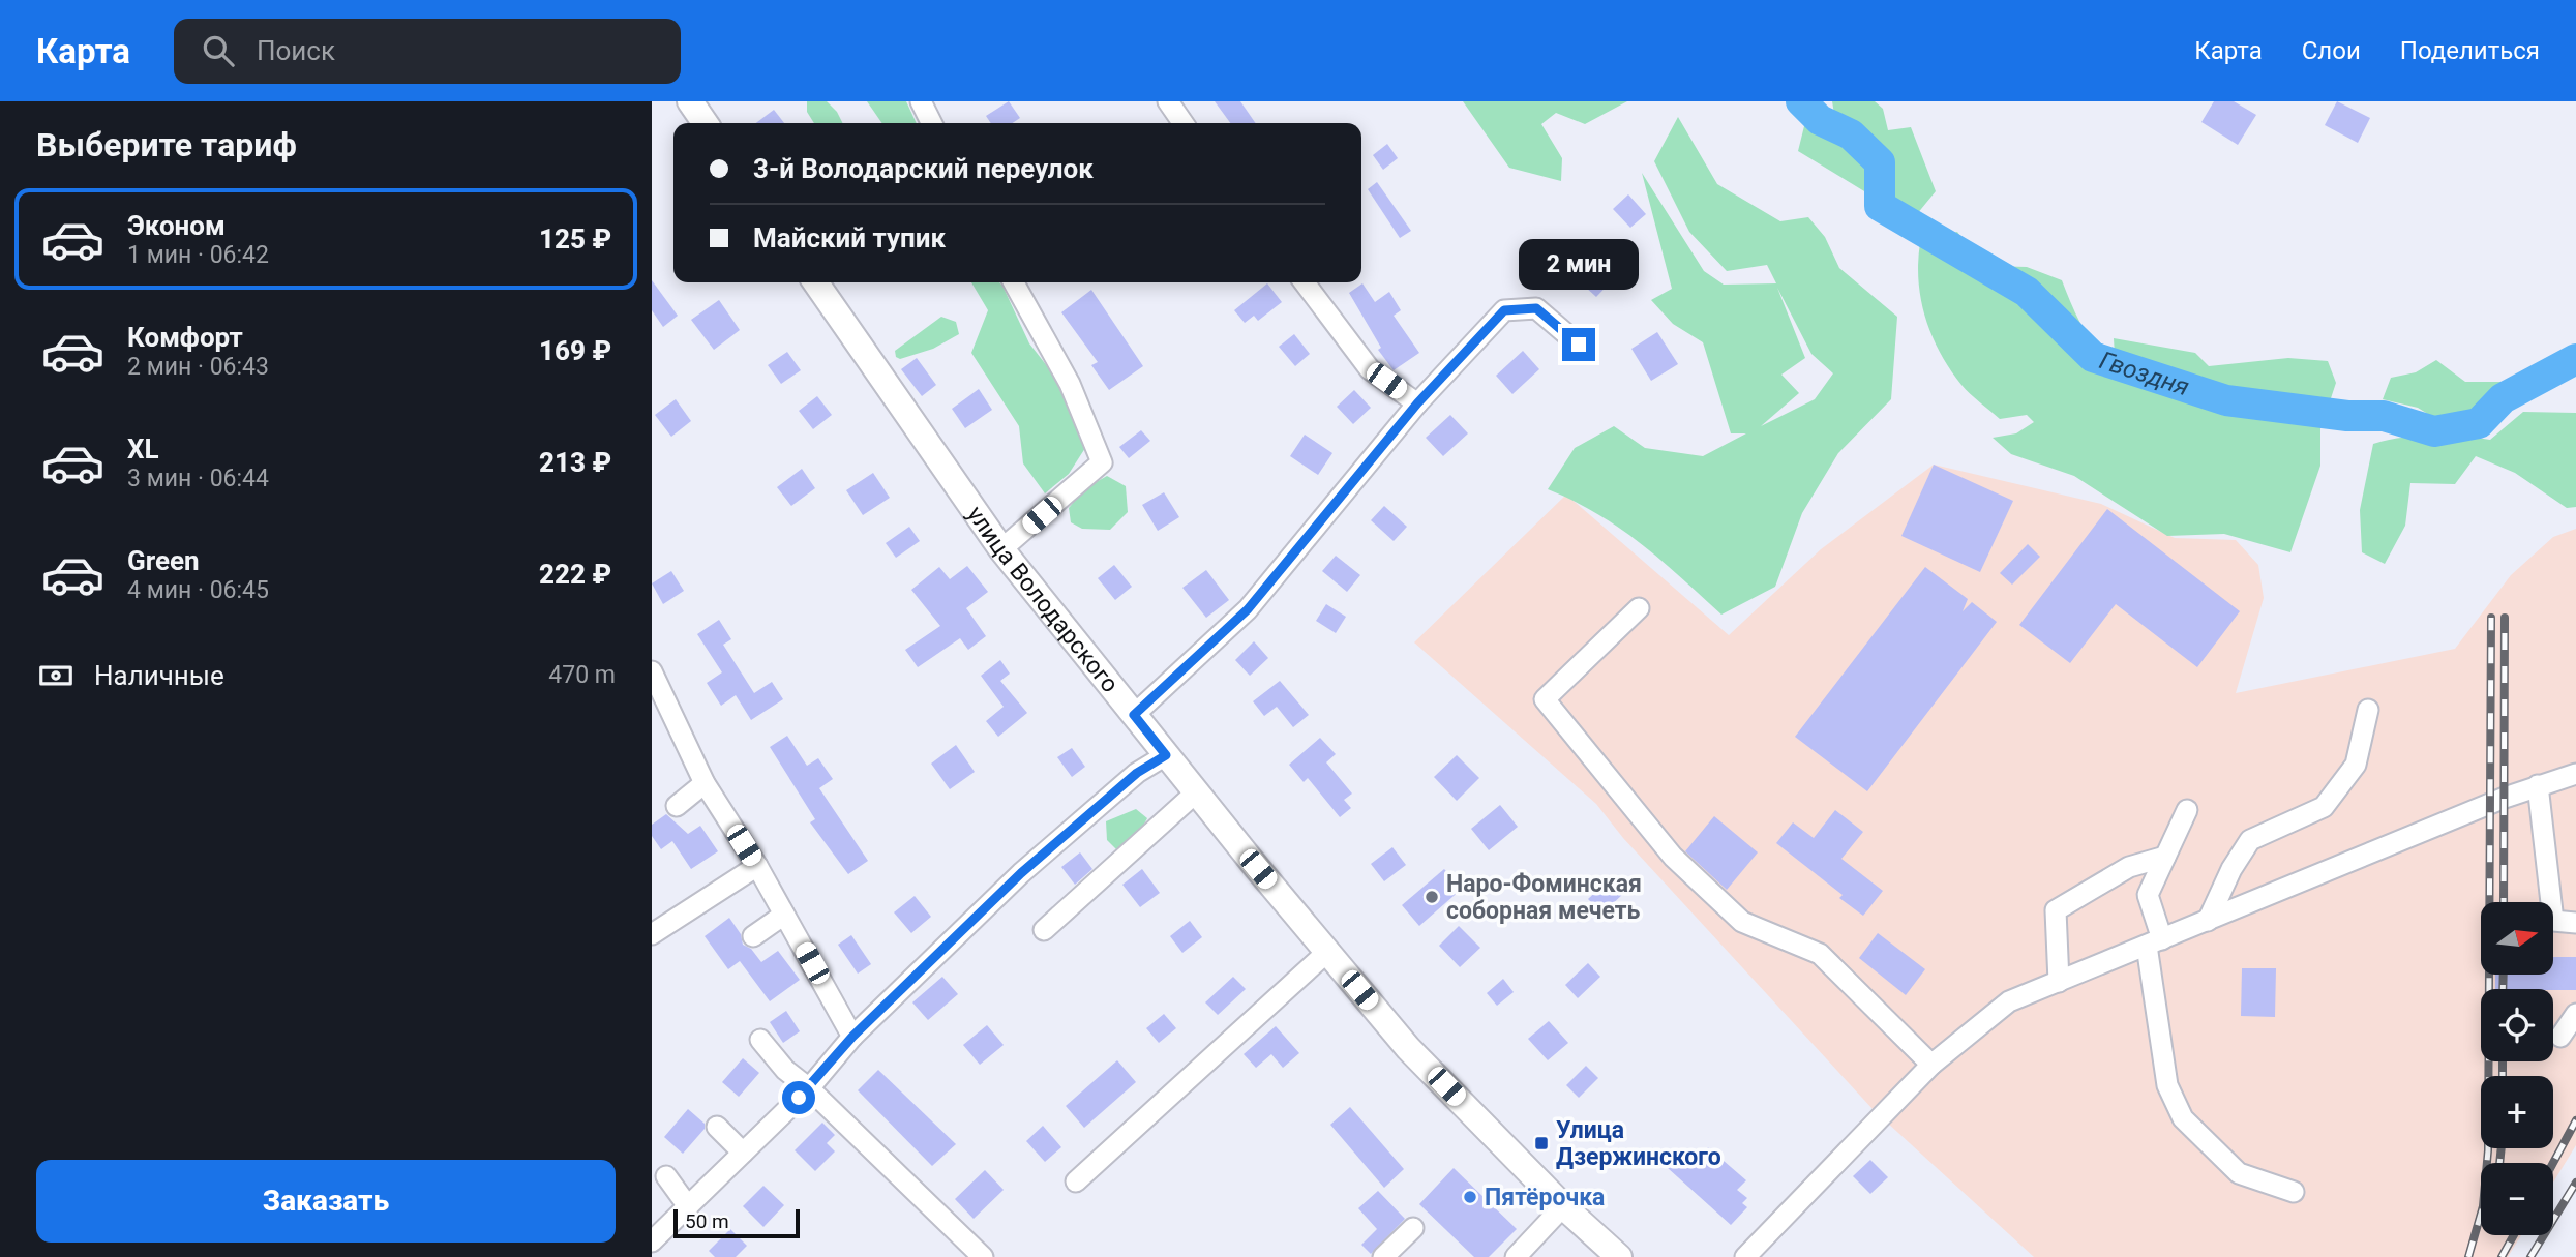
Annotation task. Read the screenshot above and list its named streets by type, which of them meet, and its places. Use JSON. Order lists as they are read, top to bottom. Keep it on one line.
{"streets":{"main road":["улица Володарского"]},"water":["Гвоздня"],"places":{"other":["Наро-Фоминская соборная мечеть","Пятёрочка"],"transit":["Улица Дзержинского"]},"scale_bar":"50 m","north":"right","page":{"header":"Карта","search":"Поиск","nav":["Карта","Слои","Поделиться"],"heading":"Выберите тариф","banner":["3-й Володарский переулок","Майский тупик"],"list":[{"name":"Эконом","note":"1 мин · 06:42","value":"125 ₽"},{"name":"Комфорт","note":"2 мин · 06:43","value":"169 ₽"},{"name":"XL","note":"3 мин · 06:44","value":"213 ₽"},{"name":"Green","note":"4 мин · 06:45","value":"222 ₽"}],"bubble":"2 мин","pay":["Наличные","470 m"],"map_buttons":["+","−"],"buttons":"Заказать","scale":"50 m"}}
